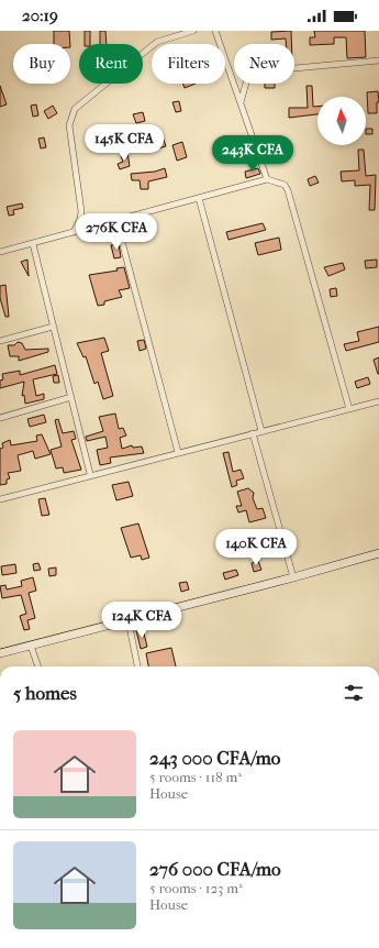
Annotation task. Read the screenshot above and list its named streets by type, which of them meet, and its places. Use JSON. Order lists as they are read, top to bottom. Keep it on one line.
{"north":"top","page":{"status":"20:19","chip":["Buy","Rent","Filters","New"],"price":["145K CFA","243K CFA","276K CFA","140K CFA","124K CFA"],"heading":"5 homes","list":[{"name":"243 000 CFA/mo","note":"5 rooms · 118 m² · House"},{"name":"276 000 CFA/mo","note":"5 rooms · 123 m² · House"}]}}
